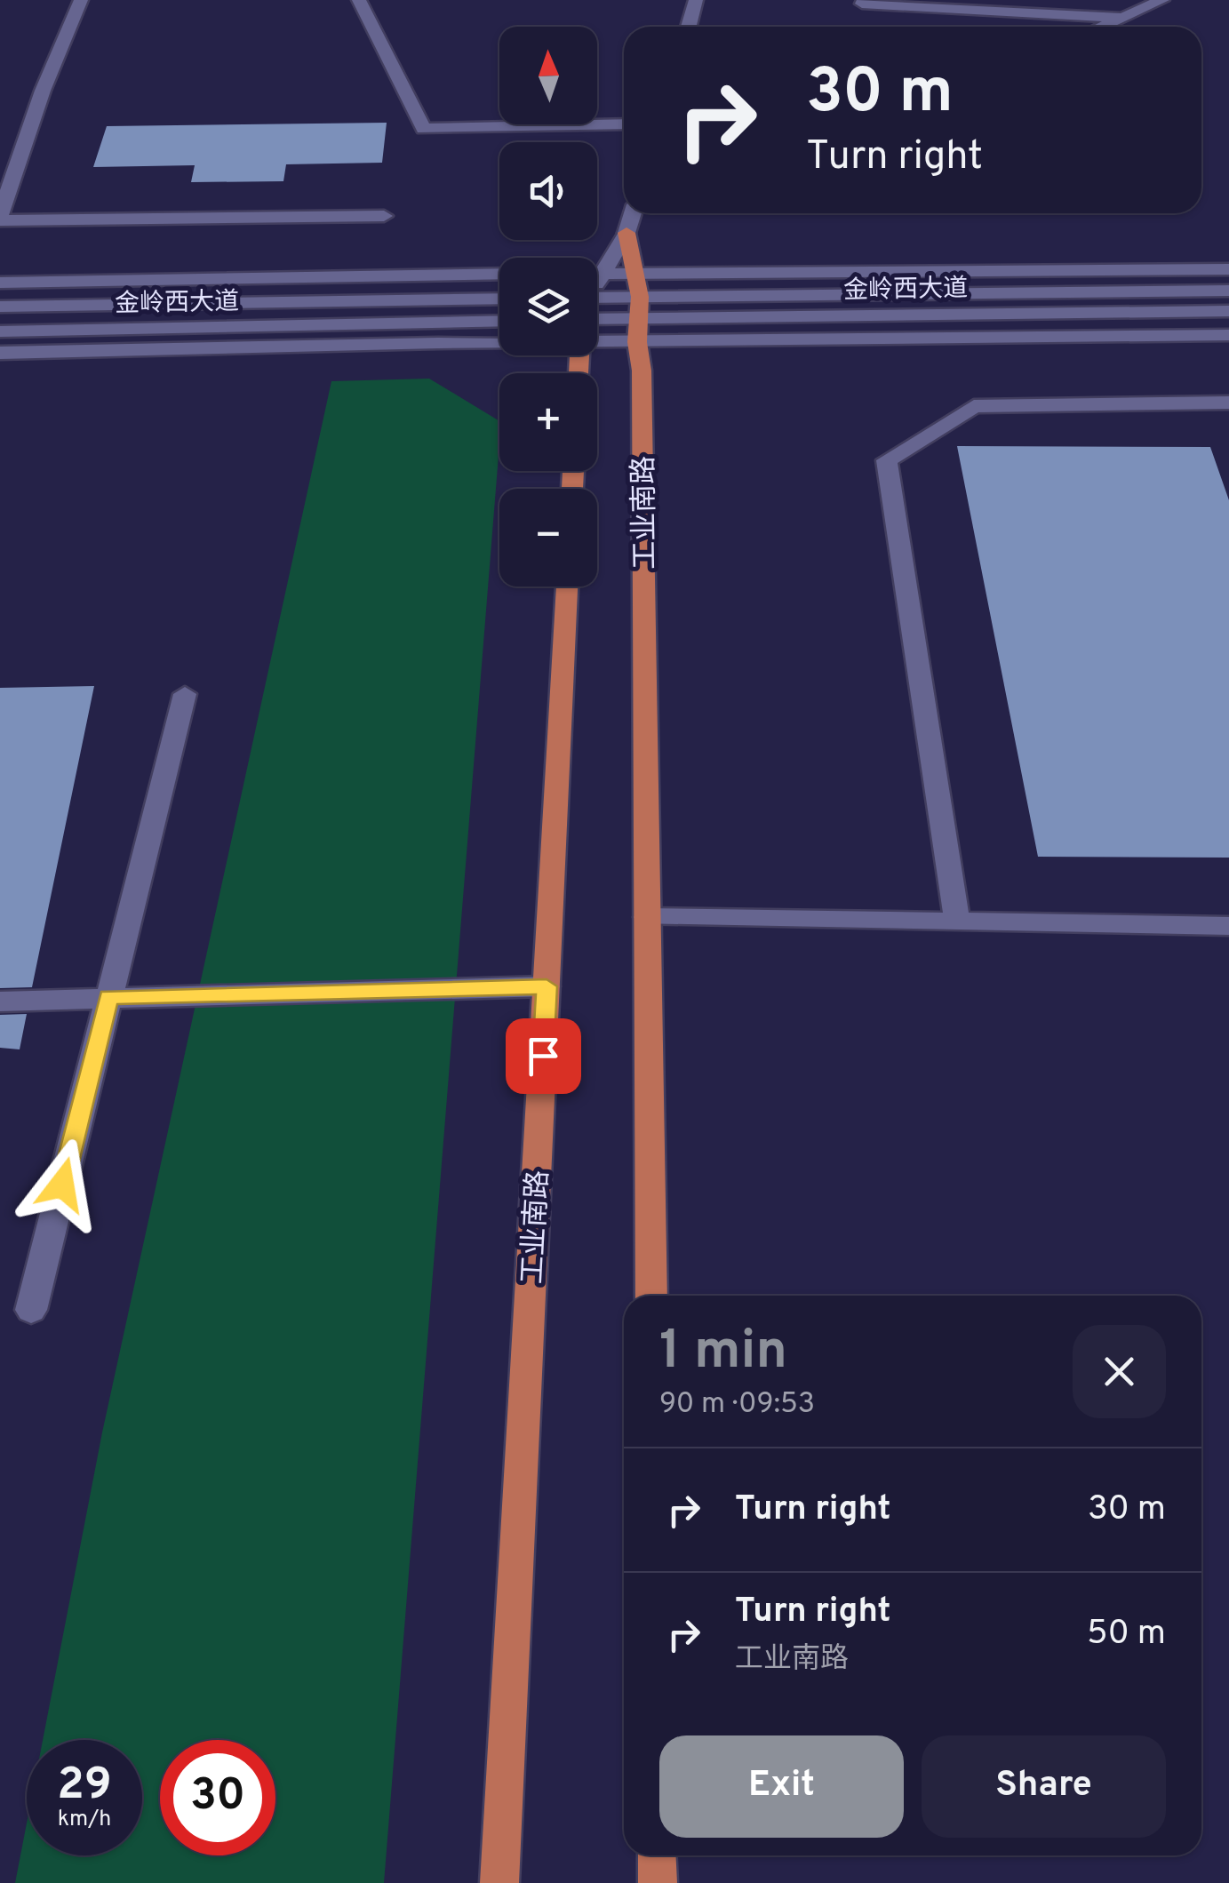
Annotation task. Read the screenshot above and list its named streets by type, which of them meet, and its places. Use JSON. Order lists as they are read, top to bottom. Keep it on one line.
{"streets":{"main road":["工业南路"],"street":["金岭西大道"]},"crossings":[["金岭西大道","工业南路"]],"north":"top","page":{"map_buttons":["+","−"],"turn":["30 m","Turn right"],"heading":["1 min","90 m · 09:53"],"list":[{"name":"Turn right","value":"30 m"},{"name":"Turn right","note":"工业南路","value":"50 m"}],"buttons":["Exit","Share"],"speed":"29 km/h","limit":"30"}}
